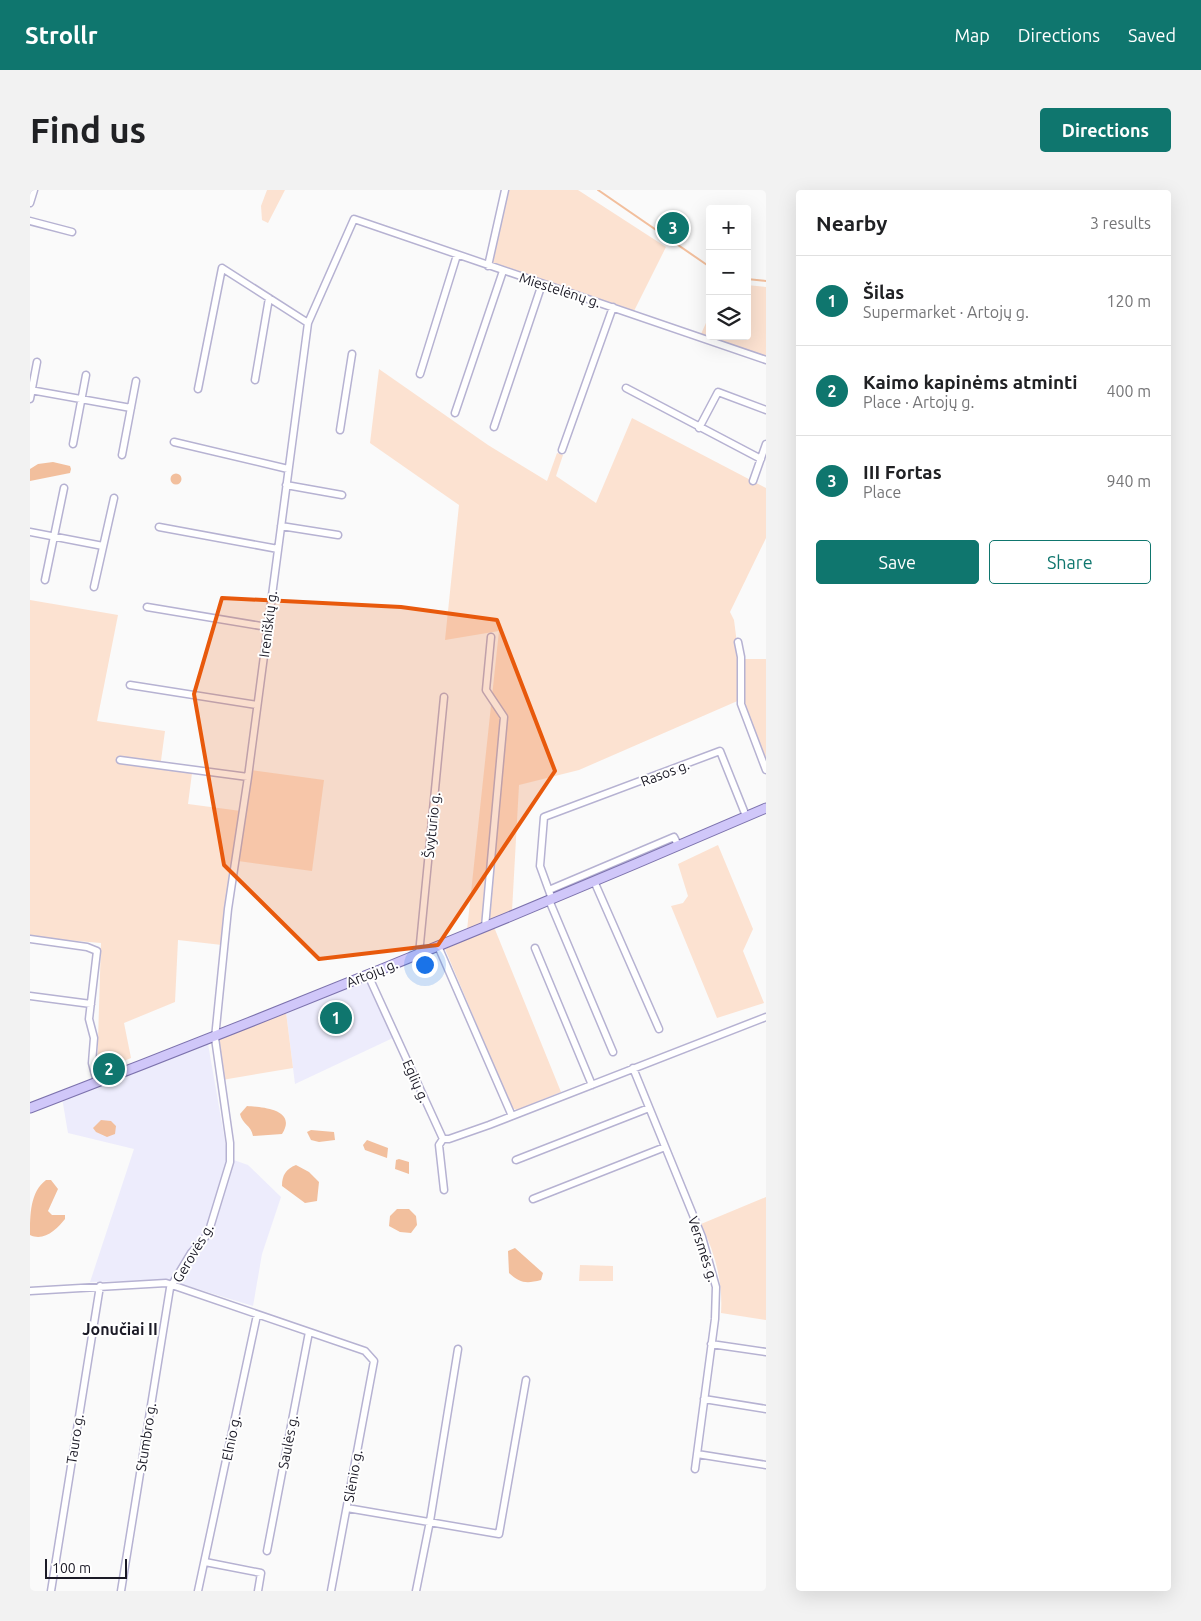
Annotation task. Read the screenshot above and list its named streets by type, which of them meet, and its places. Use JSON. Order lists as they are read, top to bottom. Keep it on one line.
{"streets":{"main road":["Artojų g."],"street":["Miestelėnų g.","Ireniškių g.","Rasos g.","Švyturio g.","Eglių g.","Versmės g.","Gerovės g.","Stumbro g.","Elnio g.","Tauro g.","Saulės g.","Slėnio g."]},"crossings":[["Miestelėnų g.","Ireniškių g."],["Ireniškių g.","Artojų g."],["Ireniškių g.","Gerovės g."],["Rasos g.","Artojų g."],["Švyturio g.","Artojų g."],["Artojų g.","Eglių g."],["Artojų g.","Gerovės g."],["Gerovės g.","Stumbro g."],["Gerovės g.","Elnio g."],["Gerovės g.","Saulės g."],["Gerovės g.","Slėnio g."]],"districts":["Jonučiai II"],"scale_bar":"100 m","page":{"header":"Strollr","nav":["Map","Directions","Saved"],"buttons":["Directions",["Save","Share"]],"title":"Find us","heading":["Nearby","3 results"],"map_buttons":["+","−"],"pins":["3","1","2"],"list":[{"mark":"1","name":"Šilas","note":"Supermarket · Artojų g.","value":"120 m"},{"mark":"2","name":"Kaimo kapinėms atminti","note":"Place · Artojų g.","value":"400 m"},{"mark":"3","name":"III Fortas","note":"Place","value":"940 m"}],"scale":"100 m"}}
